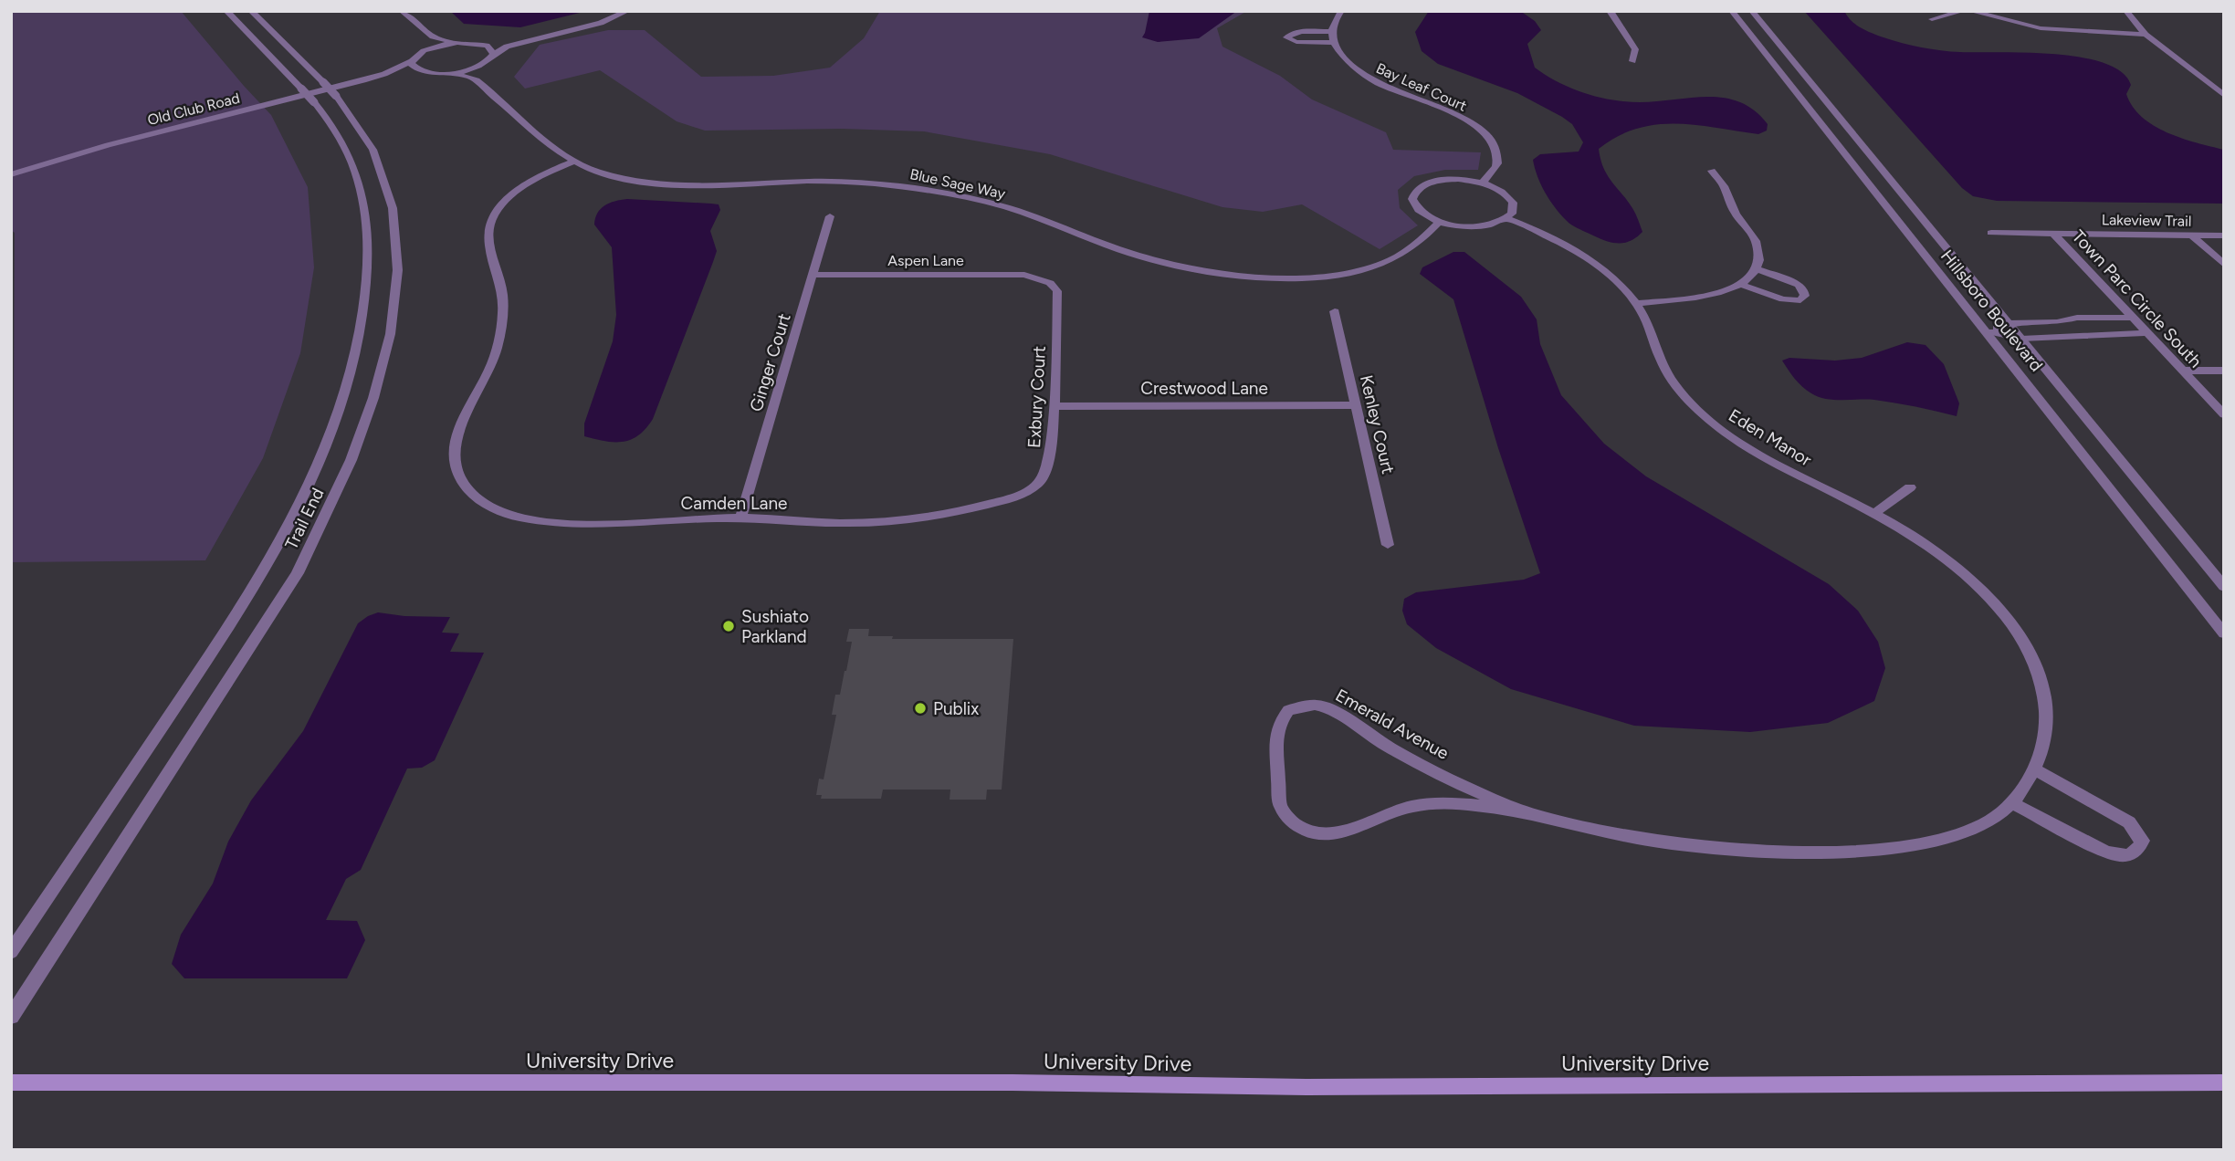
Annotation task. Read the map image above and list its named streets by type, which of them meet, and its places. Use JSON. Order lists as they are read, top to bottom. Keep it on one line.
{"streets":{"main road":["University Drive"],"street":["Bay Leaf Court","Old Club Road","Blue Sage Way","Lakeview Trail","Aspen Lane","Town Parc Circle South","Hillsboro Boulevard","Ginger Court","Crestwood Lane","Exbury Court","Kenley Court","Eden Manor","Camden Lane","Trail End","Emerald Avenue"]},"crossings":[["Blue Sage Way","Camden Lane"],["Lakeview Trail","Town Parc Circle South"],["Aspen Lane","Ginger Court"],["Aspen Lane","Exbury Court"],["Ginger Court","Camden Lane"],["Crestwood Lane","Exbury Court"],["Crestwood Lane","Kenley Court"],["Exbury Court","Camden Lane"],["Eden Manor","Emerald Avenue"]],"places":["Sushiato Parkland","Publix"]}
